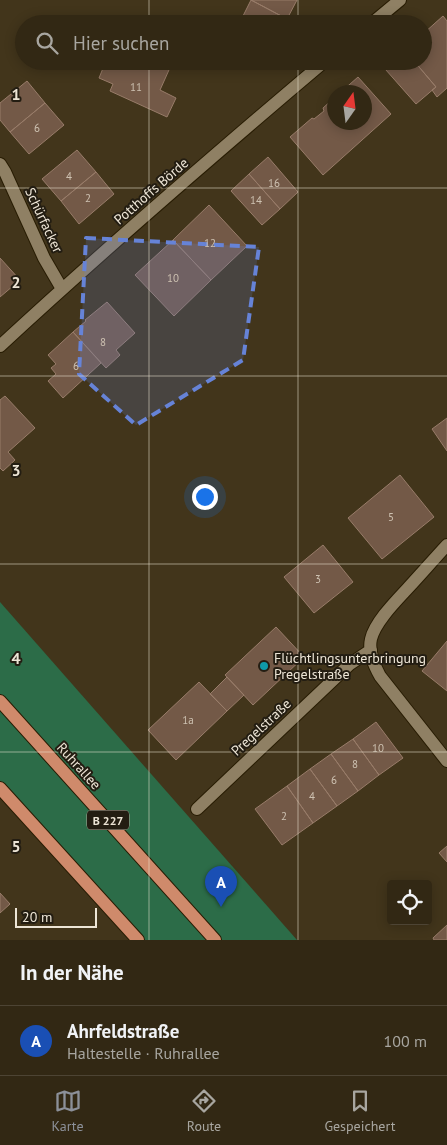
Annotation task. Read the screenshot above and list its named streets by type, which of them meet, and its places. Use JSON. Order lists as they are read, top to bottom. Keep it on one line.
{"streets":{"main road":["Ruhrallee","B 227"],"street":["Potthoffs Börde","Schürfacker","Pregelstraße"]},"crossings":[["Potthoffs Börde","Schürfacker"]],"places":["Flüchtlingsunterbringung Pregelstraße"],"house_numbers":["11","6","4","16","2","14","12","10","8","6","5","3","1a","10","8","6","4","2"],"scale_bar":"20 m","north":"top","page":{"search":"Hier suchen","pins":"A","scale":"20 m","heading":"In der Nähe","list":[{"mark":"A","name":"Ahrfeldstraße","note":"Haltestelle · Ruhrallee","value":"100 m"}],"nav":["Karte","Route","Gespeichert"]},"grid":{"rows":["1","2","3","4","5"]}}
